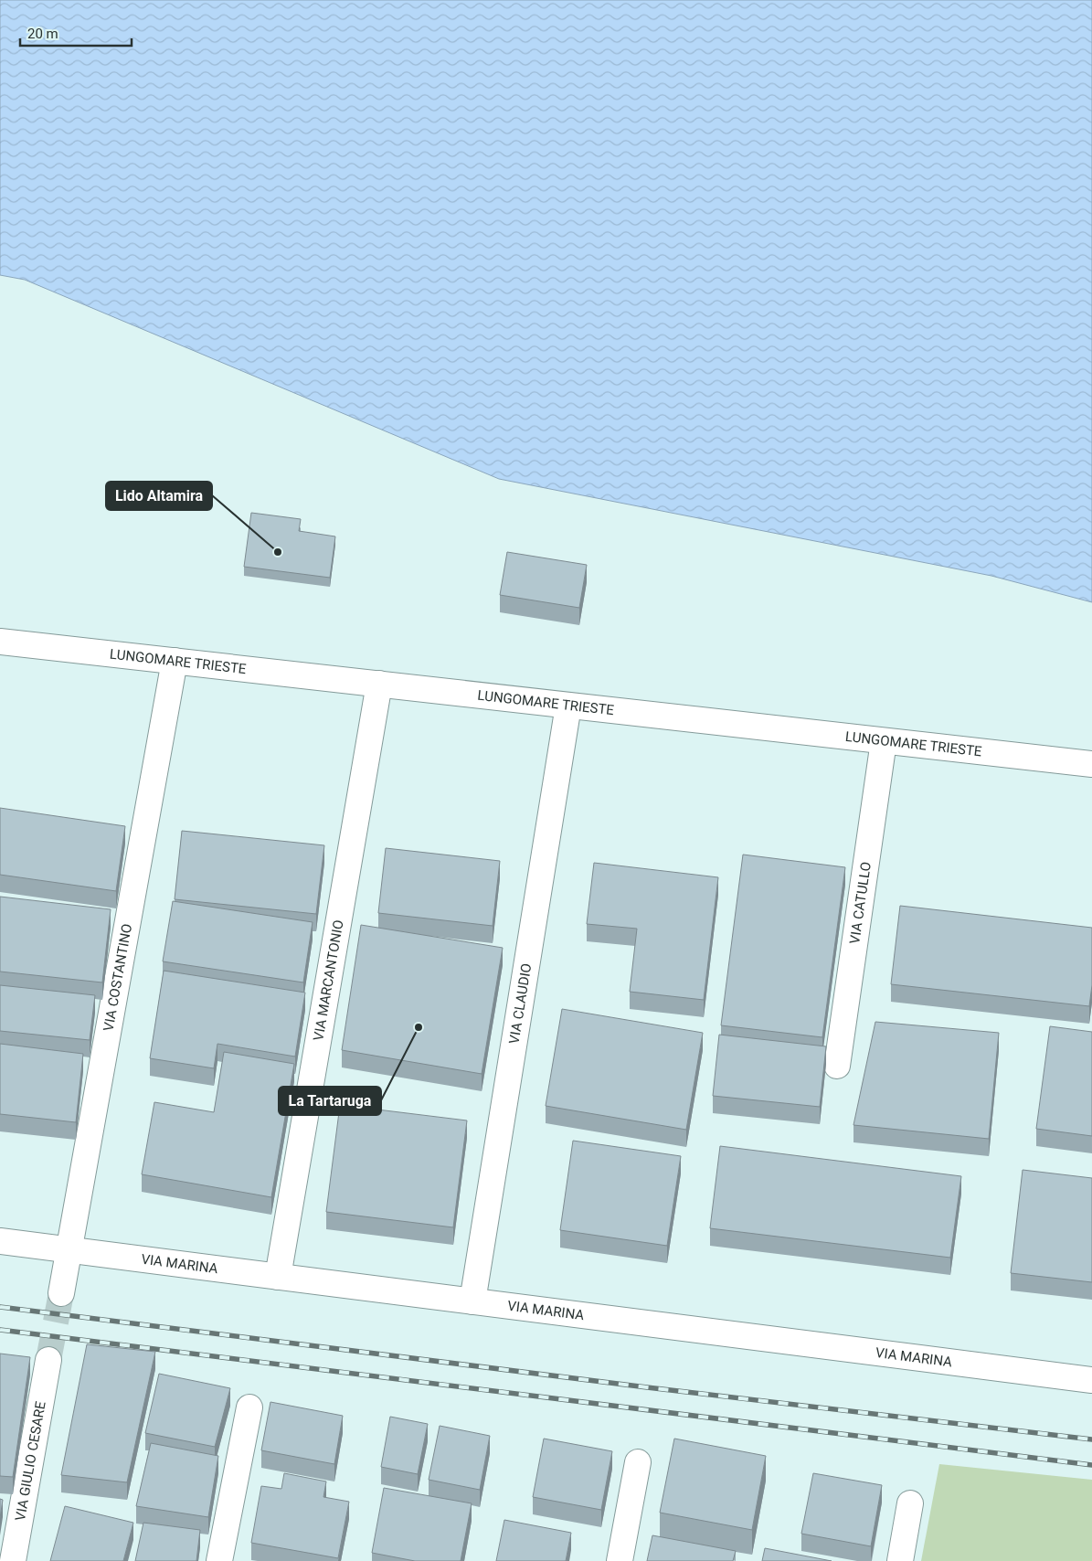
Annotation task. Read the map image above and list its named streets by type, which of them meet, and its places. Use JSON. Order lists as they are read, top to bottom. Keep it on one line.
{"streets":{"street":["LUNGOMARE TRIESTE","VIA CATULLO","VIA COSTANTINO","VIA MARCANTONIO","VIA CLAUDIO","VIA MARINA","VIA GIULIO CESARE"]},"crossings":[["LUNGOMARE TRIESTE","VIA CATULLO"],["LUNGOMARE TRIESTE","VIA COSTANTINO"],["LUNGOMARE TRIESTE","VIA MARCANTONIO"],["LUNGOMARE TRIESTE","VIA CLAUDIO"],["VIA COSTANTINO","VIA MARINA"],["VIA MARCANTONIO","VIA MARINA"],["VIA CLAUDIO","VIA MARINA"]],"places":["Lido Altamira","La Tartaruga"],"scale_bar":"20 m"}
